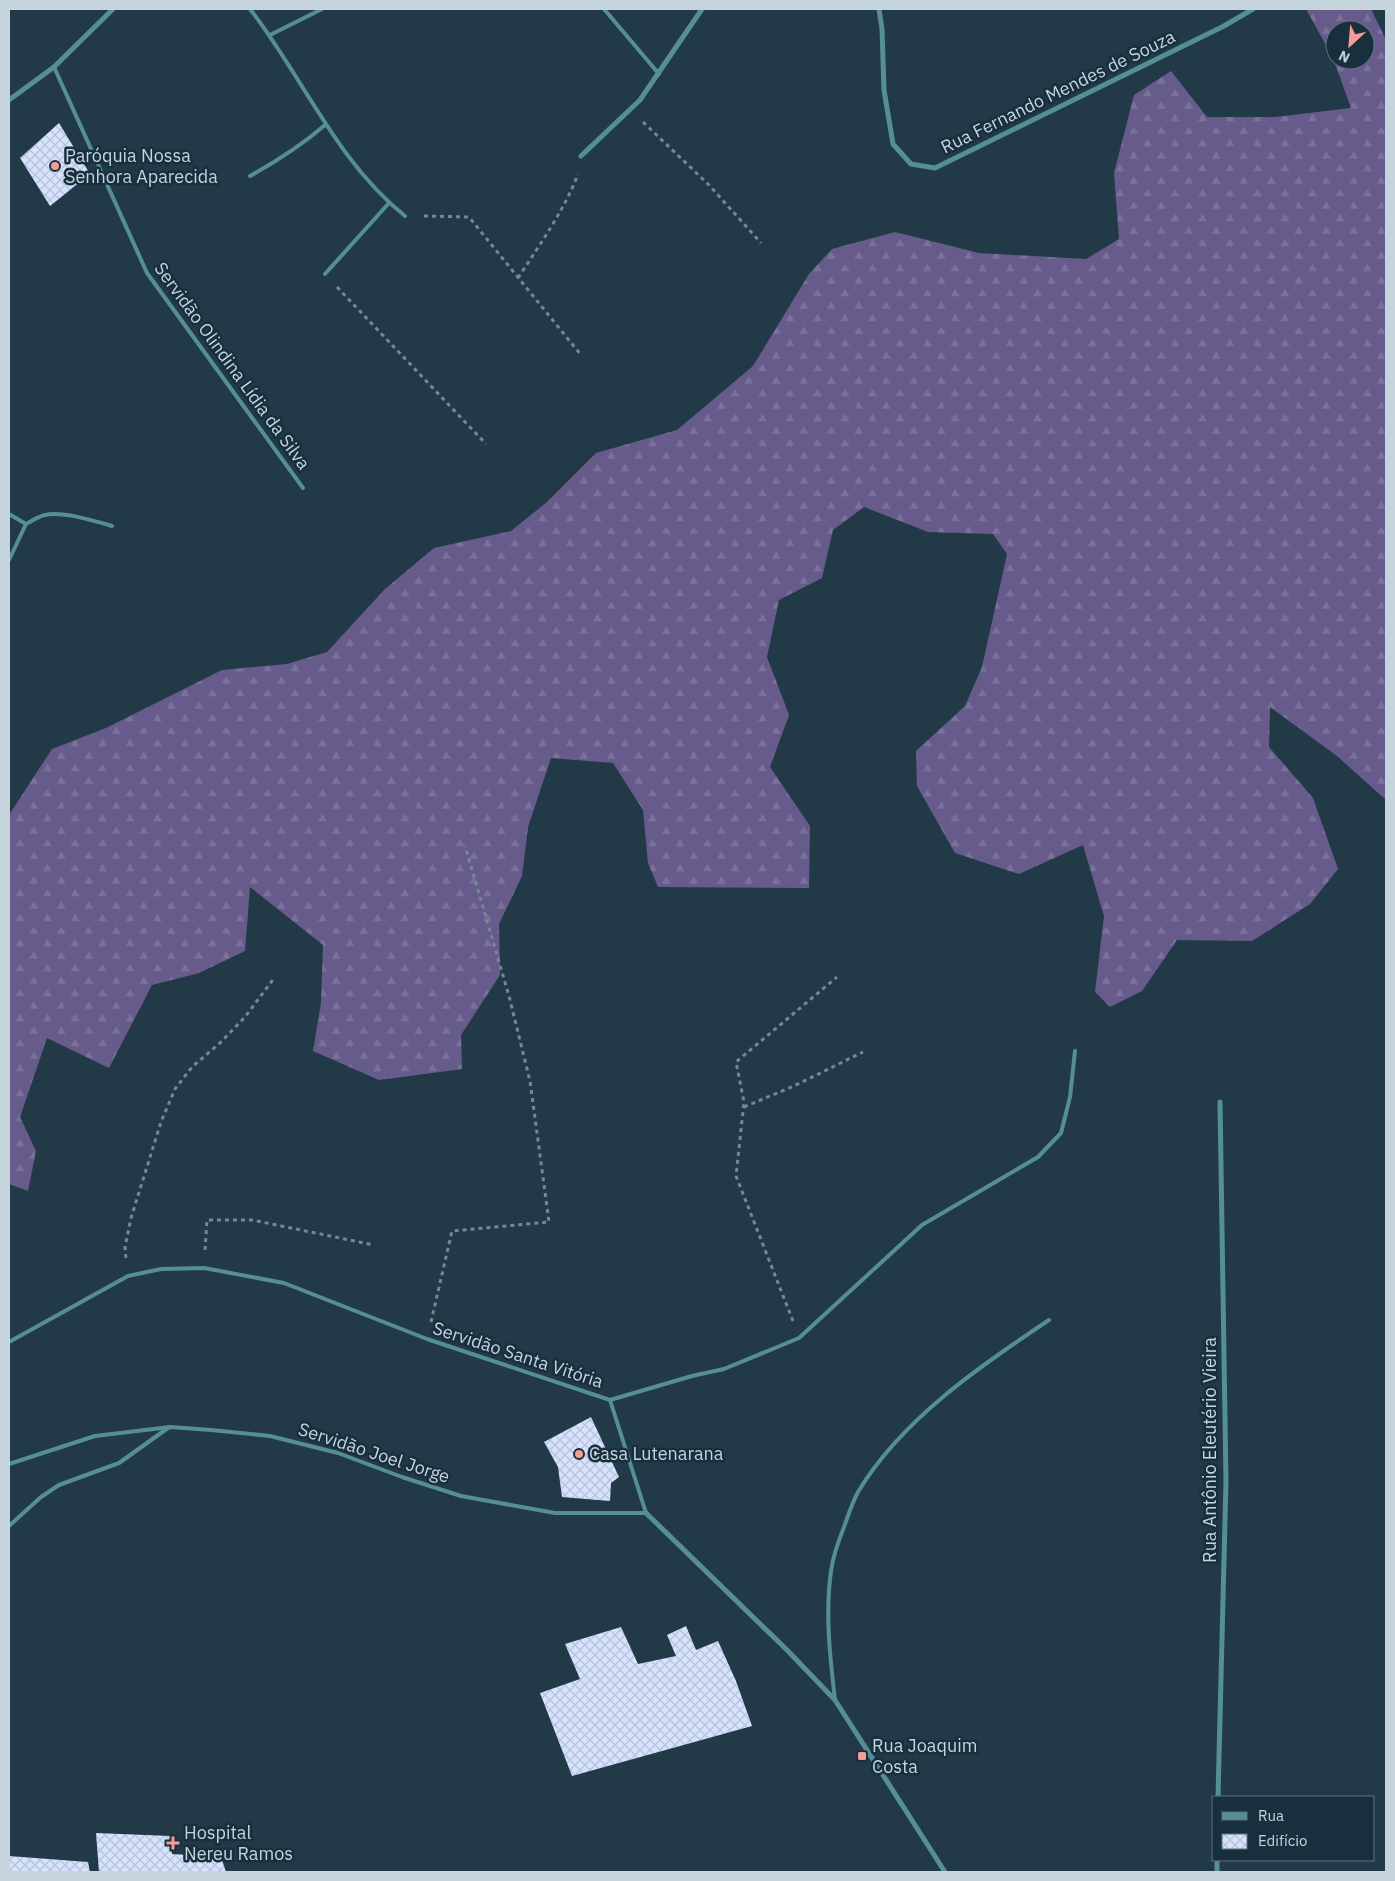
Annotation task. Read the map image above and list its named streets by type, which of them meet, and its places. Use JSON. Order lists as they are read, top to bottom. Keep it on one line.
{"streets":{"street":["Rua Fernando Mendes de Souza","Rua Antônio Eleutério Vieira"],"lane":["Servidão Olindina Lídia da Silva","Servidão Santa Vitória","Servidão Joel Jorge"]},"places":{"other":["Paróquia Nossa Senhora Aparecida","Casa Lutenarana"],"transit":["Rua Joaquim Costa"],"health":["Hospital Nereu Ramos"]},"legend":["Rua","Edifício"],"north":"bottom left"}
